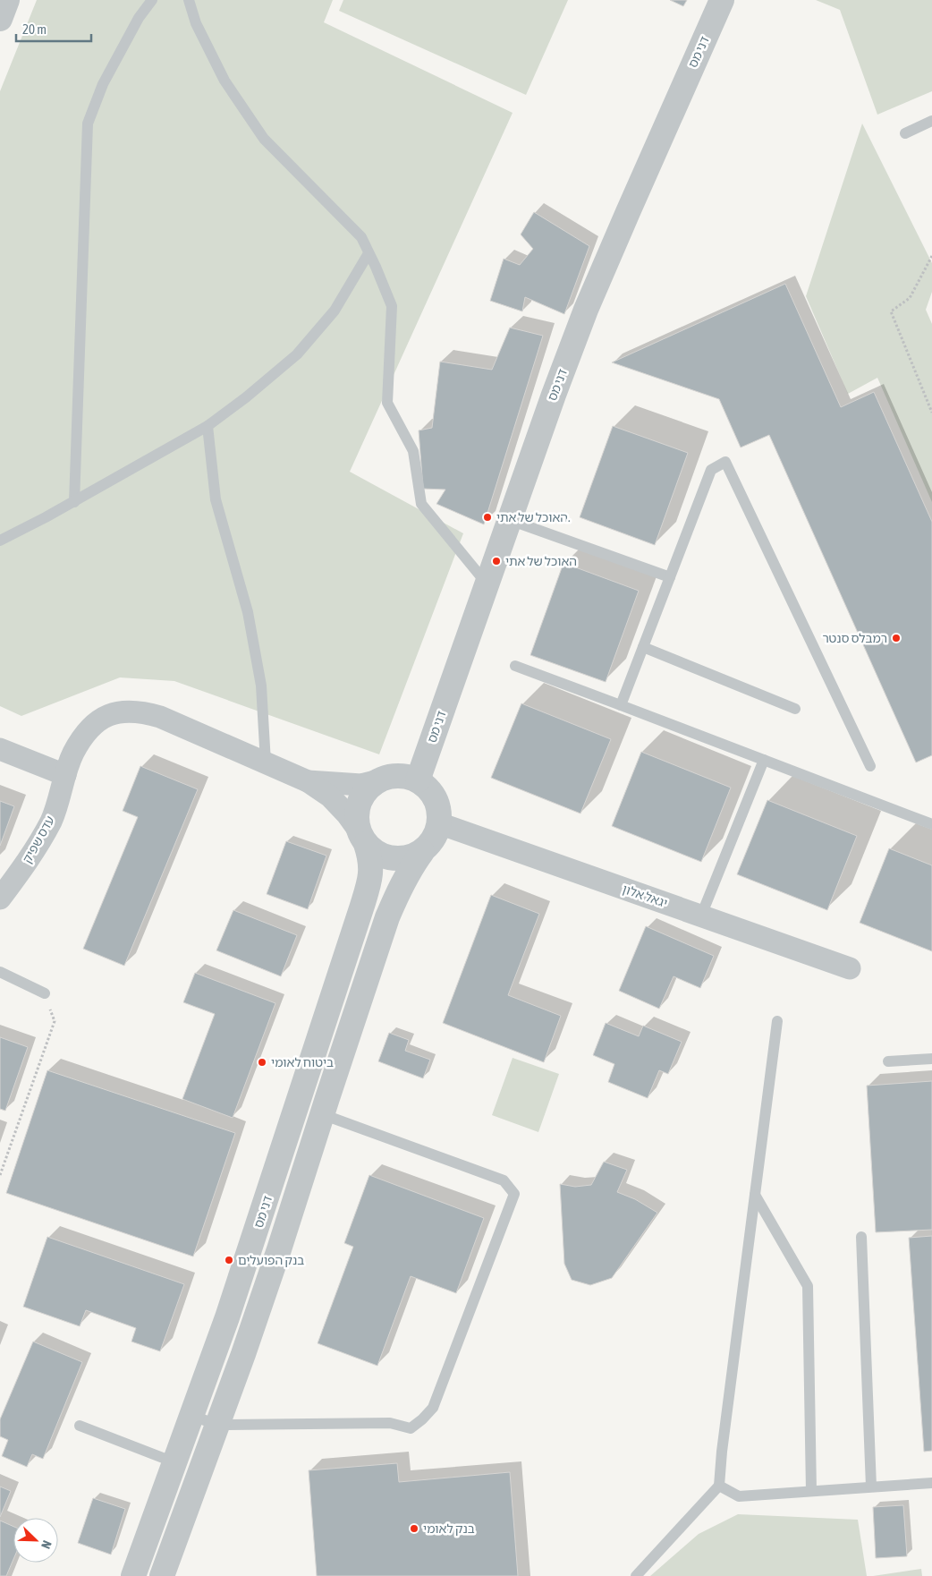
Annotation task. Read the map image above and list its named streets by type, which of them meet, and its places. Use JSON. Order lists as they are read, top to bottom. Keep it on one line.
{"streets":{"street":["דני מס","עדס שפיק","יגאל אלון"]},"crossings":[["דני מס","יגאל אלון"]],"places":["האוכל של אתי.","האוכל של אתי","רמבלס סנטר","ביטוח לאומי","בנק הפועלים","בנק לאומי"],"scale_bar":"20 m","north":"bottom right"}
